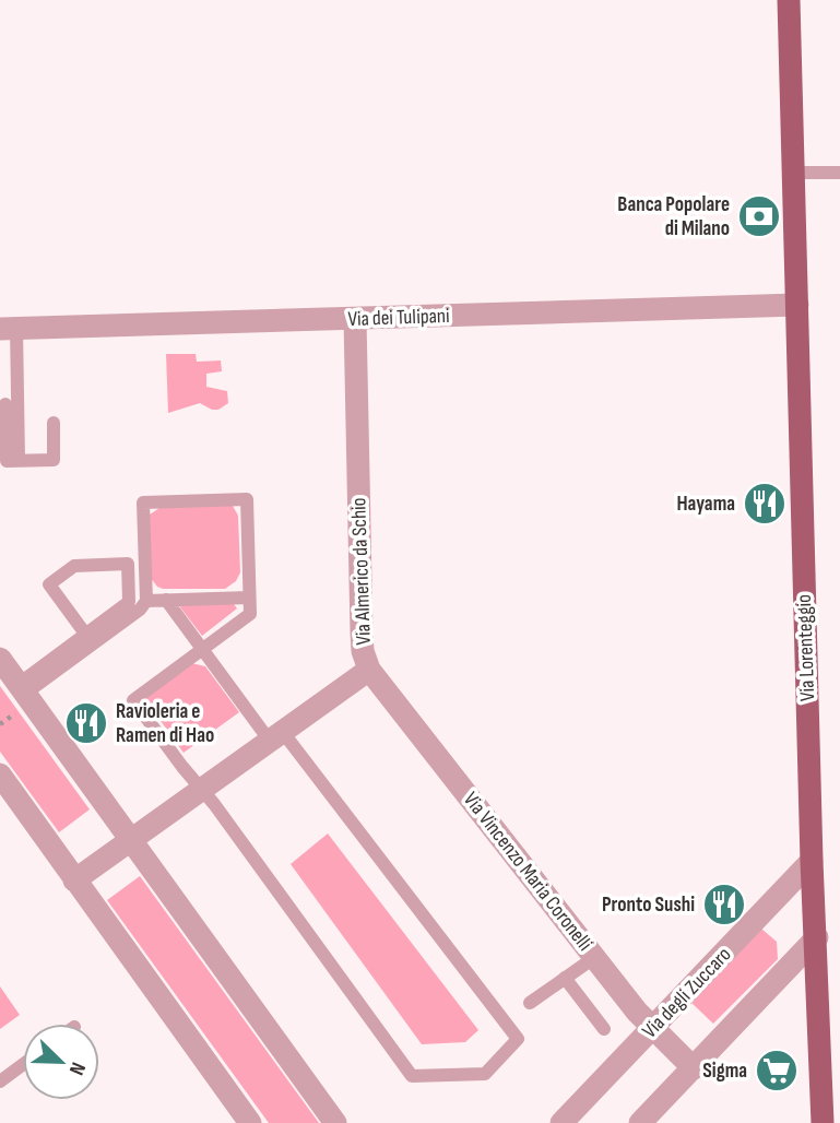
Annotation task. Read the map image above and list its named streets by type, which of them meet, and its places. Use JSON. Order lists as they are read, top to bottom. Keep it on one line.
{"streets":{"main road":["Via Lorenteggio"],"street":["Via dei Tulipani","Via Almerico da Schio","Via Vincenzo Maria Coronelli","Via degli Zuccaro"]},"crossings":[["Via dei Tulipani","Via Almerico da Schio"],["Via dei Tulipani","Via Lorenteggio"],["Via Almerico da Schio","Via Vincenzo Maria Coronelli"],["Via Lorenteggio","Via degli Zuccaro"],["Via Vincenzo Maria Coronelli","Via degli Zuccaro"]],"places":{"bank":["Banca Popolare di Milano"],"restaurant":["Hayama","Ravioleria e Ramen di Hao","Pronto Sushi"],"supermarket":["Sigma"]},"north":"bottom right"}
